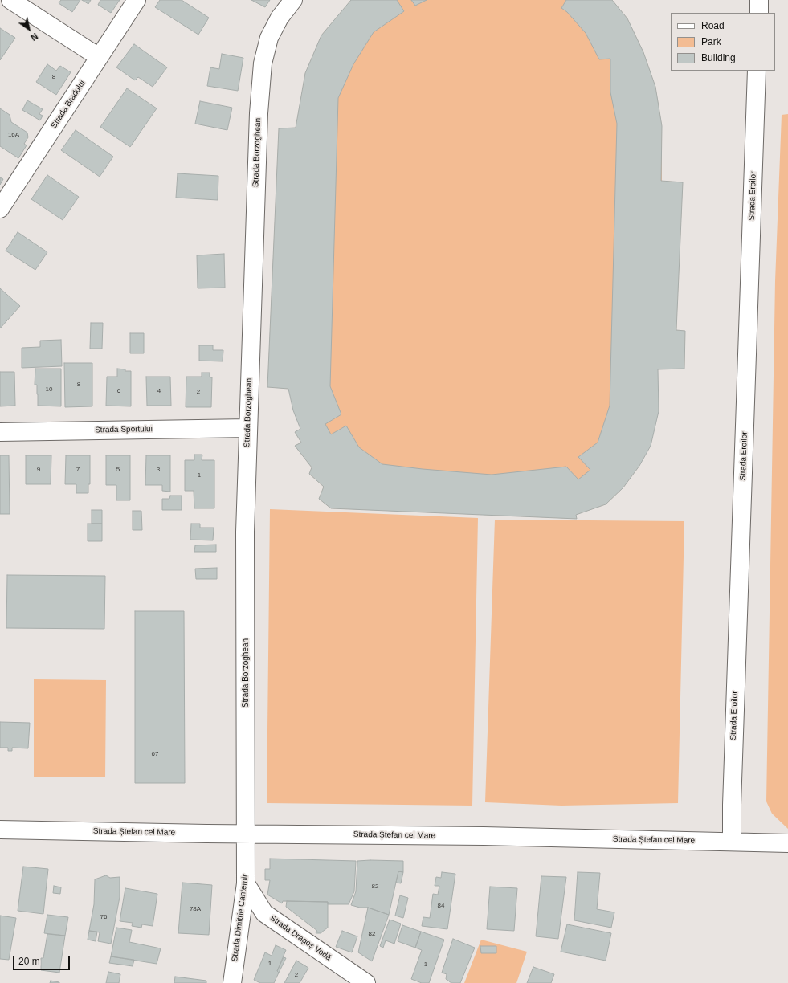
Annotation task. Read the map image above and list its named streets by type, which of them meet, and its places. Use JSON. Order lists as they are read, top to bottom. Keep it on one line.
{"streets":{"street":["Strada Bradului","Strada Borzoghean","Strada Eroilor","Strada Sportului","Strada Ștefan cel Mare","Strada Dimitrie Cantemir","Strada Dragoș Vodă"]},"crossings":[["Strada Borzoghean","Strada Sportului"],["Strada Borzoghean","Strada Ștefan cel Mare"],["Strada Borzoghean","Strada Dimitrie Cantemir"],["Strada Eroilor","Strada Ștefan cel Mare"],["Strada Ștefan cel Mare","Strada Dimitrie Cantemir"],["Strada Dimitrie Cantemir","Strada Dragoș Vodă"]],"house_numbers":["8","16A","8","10","6","4","2","9","7","5","3","1","67","82","84","78A","76","82","1","1","2"],"legend":["Road","Park","Building"],"scale_bar":"20 m","north":"bottom right"}
